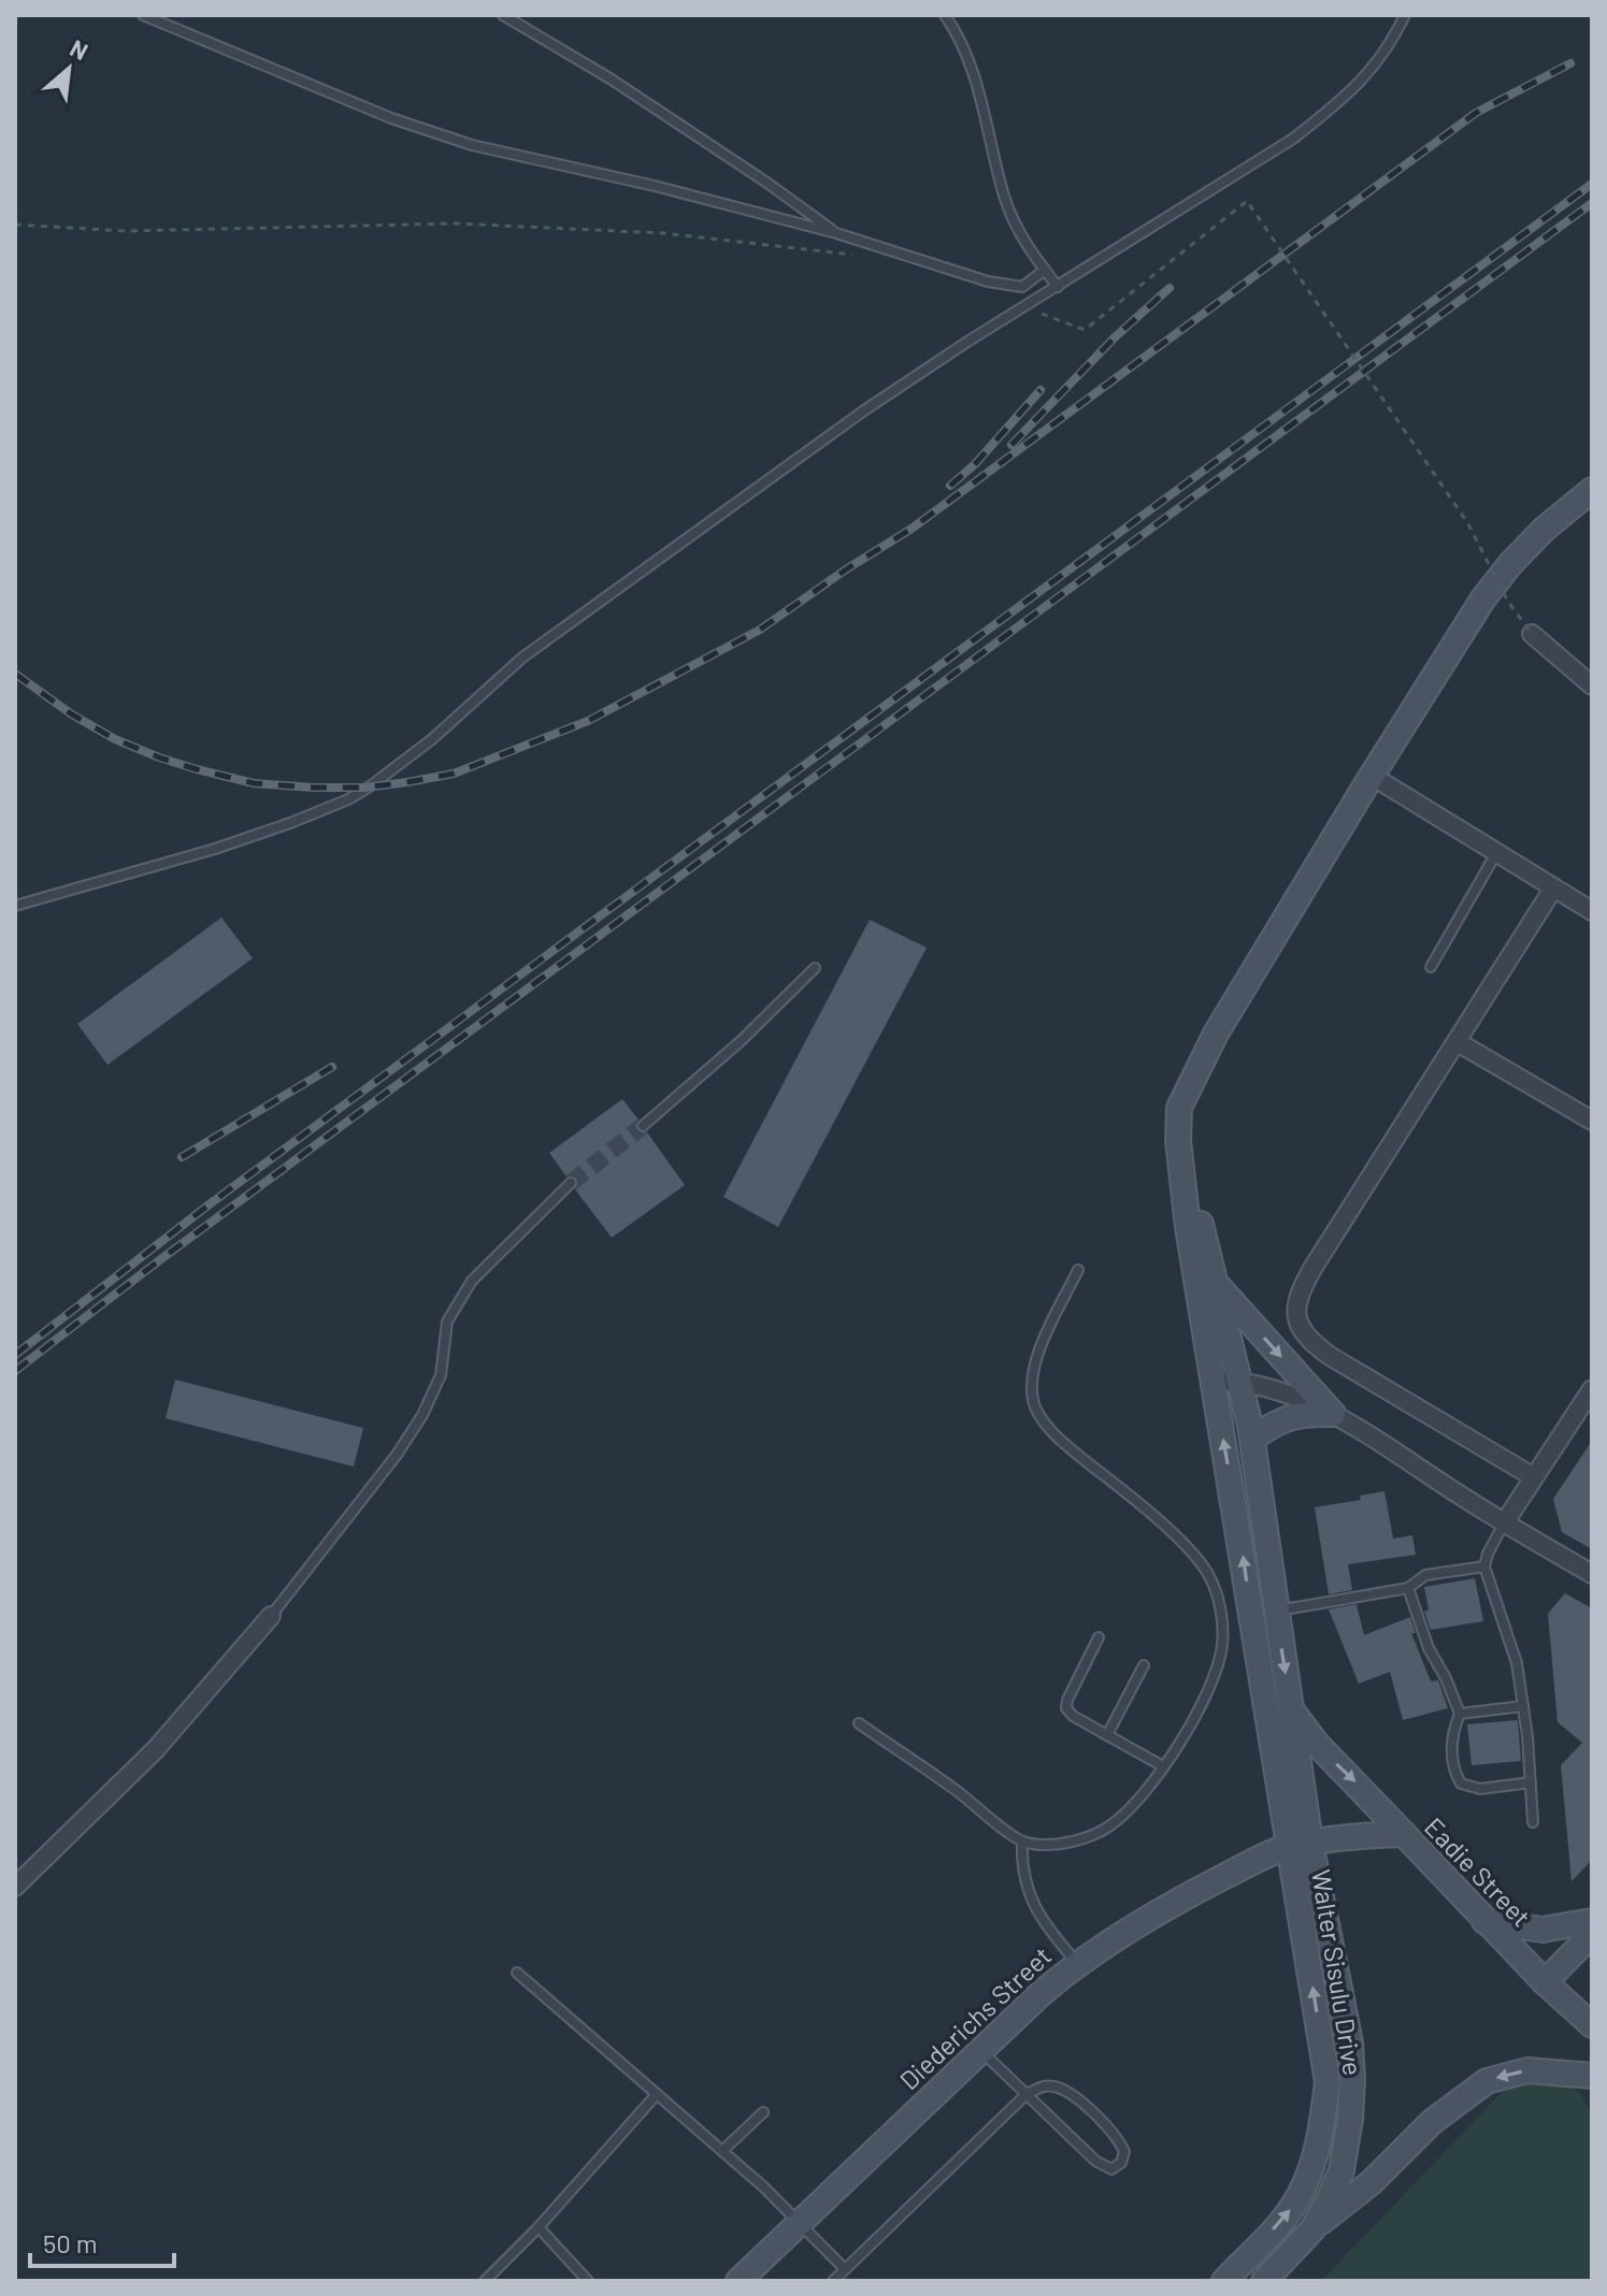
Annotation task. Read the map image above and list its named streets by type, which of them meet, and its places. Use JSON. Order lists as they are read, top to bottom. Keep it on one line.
{"streets":{"main road":["Eadie Street","Walter Sisulu Drive","Diederichs Street"]},"crossings":[["Eadie Street","Walter Sisulu Drive"],["Eadie Street","Diederichs Street"],["Walter Sisulu Drive","Diederichs Street"]],"scale_bar":"50 m","north":"top right"}
